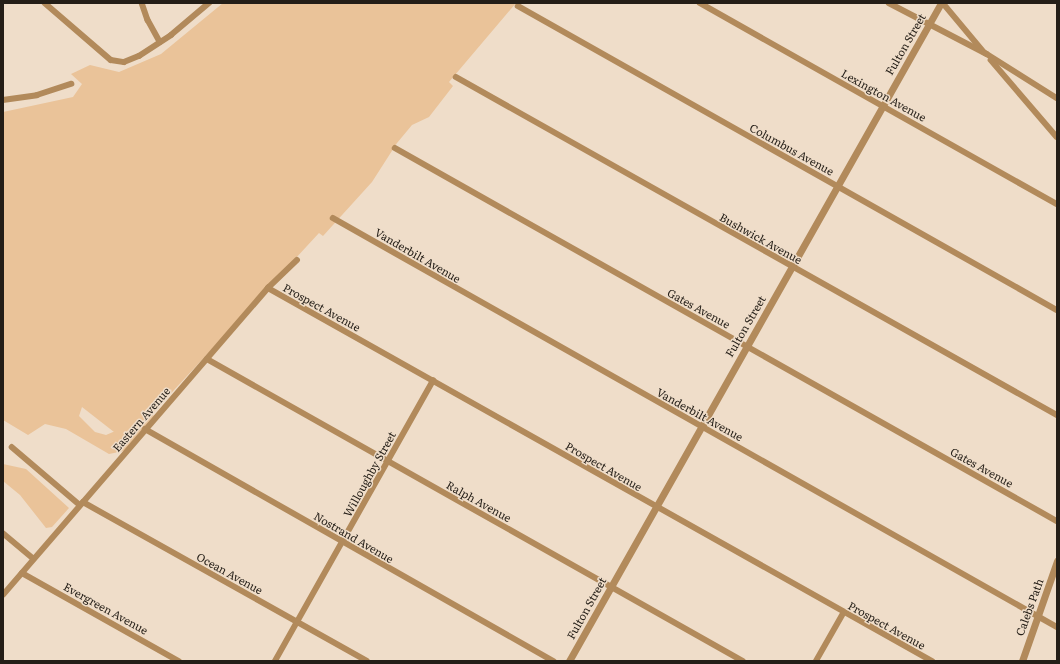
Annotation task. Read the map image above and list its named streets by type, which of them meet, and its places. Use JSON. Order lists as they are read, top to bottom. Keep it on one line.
{"streets":{"street":["Fulton Street","Lexington Avenue","Columbus Avenue","Bushwick Avenue","Vanderbilt Avenue","Prospect Avenue","Gates Avenue","Eastern Avenue","Willoughby Street","Ralph Avenue","Nostrand Avenue","Ocean Avenue","Calebs Path","Evergreen Avenue"]},"crossings":[["Fulton Street","Lexington Avenue"],["Fulton Street","Columbus Avenue"],["Fulton Street","Bushwick Avenue"],["Fulton Street","Vanderbilt Avenue"],["Fulton Street","Prospect Avenue"],["Fulton Street","Gates Avenue"],["Fulton Street","Ralph Avenue"],["Vanderbilt Avenue","Calebs Path"],["Prospect Avenue","Eastern Avenue"],["Prospect Avenue","Willoughby Street"],["Eastern Avenue","Ralph Avenue"],["Eastern Avenue","Nostrand Avenue"],["Eastern Avenue","Ocean Avenue"],["Eastern Avenue","Evergreen Avenue"],["Willoughby Street","Ralph Avenue"],["Willoughby Street","Nostrand Avenue"],["Willoughby Street","Ocean Avenue"]]}
